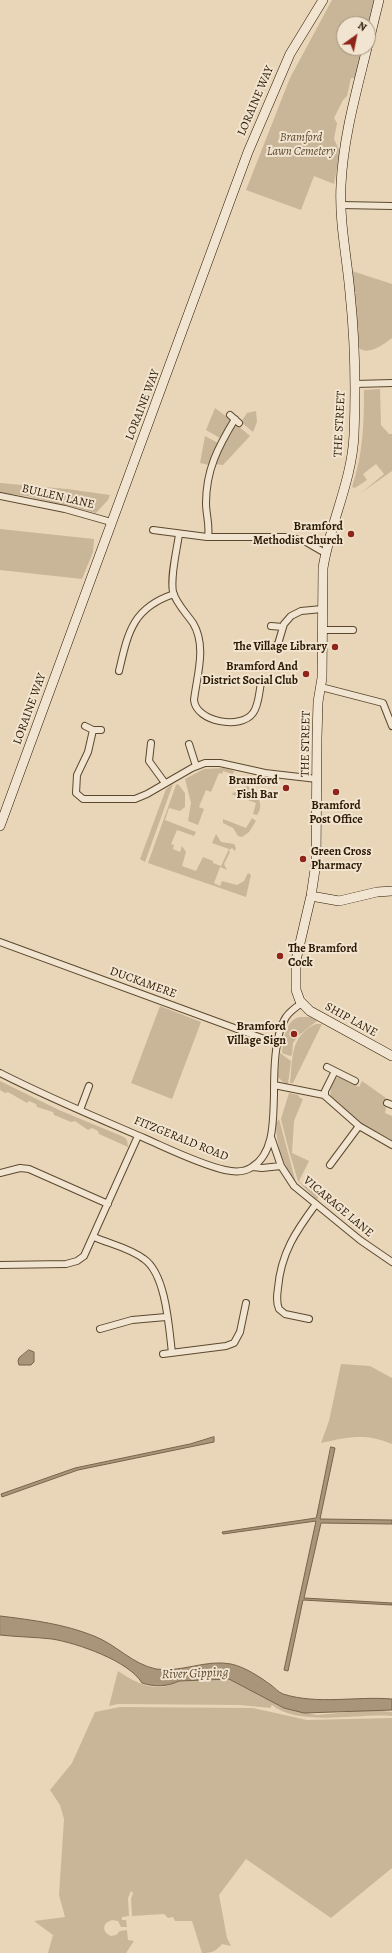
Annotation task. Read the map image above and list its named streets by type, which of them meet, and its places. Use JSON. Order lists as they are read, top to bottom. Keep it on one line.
{"streets":{"main road":["LORAINE WAY","THE STREET","SHIP LANE"],"street":["BULLEN LANE","DUCKAMERE","FITZGERALD ROAD","VICARAGE LANE"]},"crossings":[["LORAINE WAY","BULLEN LANE"],["FITZGERALD ROAD","VICARAGE LANE"]],"water":["River Gipping"],"parks":["Bramford Lawn Cemetery"],"places":["Bramford Methodist Church","The Village Library","Bramford And District Social Club","Bramford Fish Bar","Bramford Post Office","Green Cross Pharmacy","The Bramford Cock","Bramford Village Sign"],"north":"top right"}
